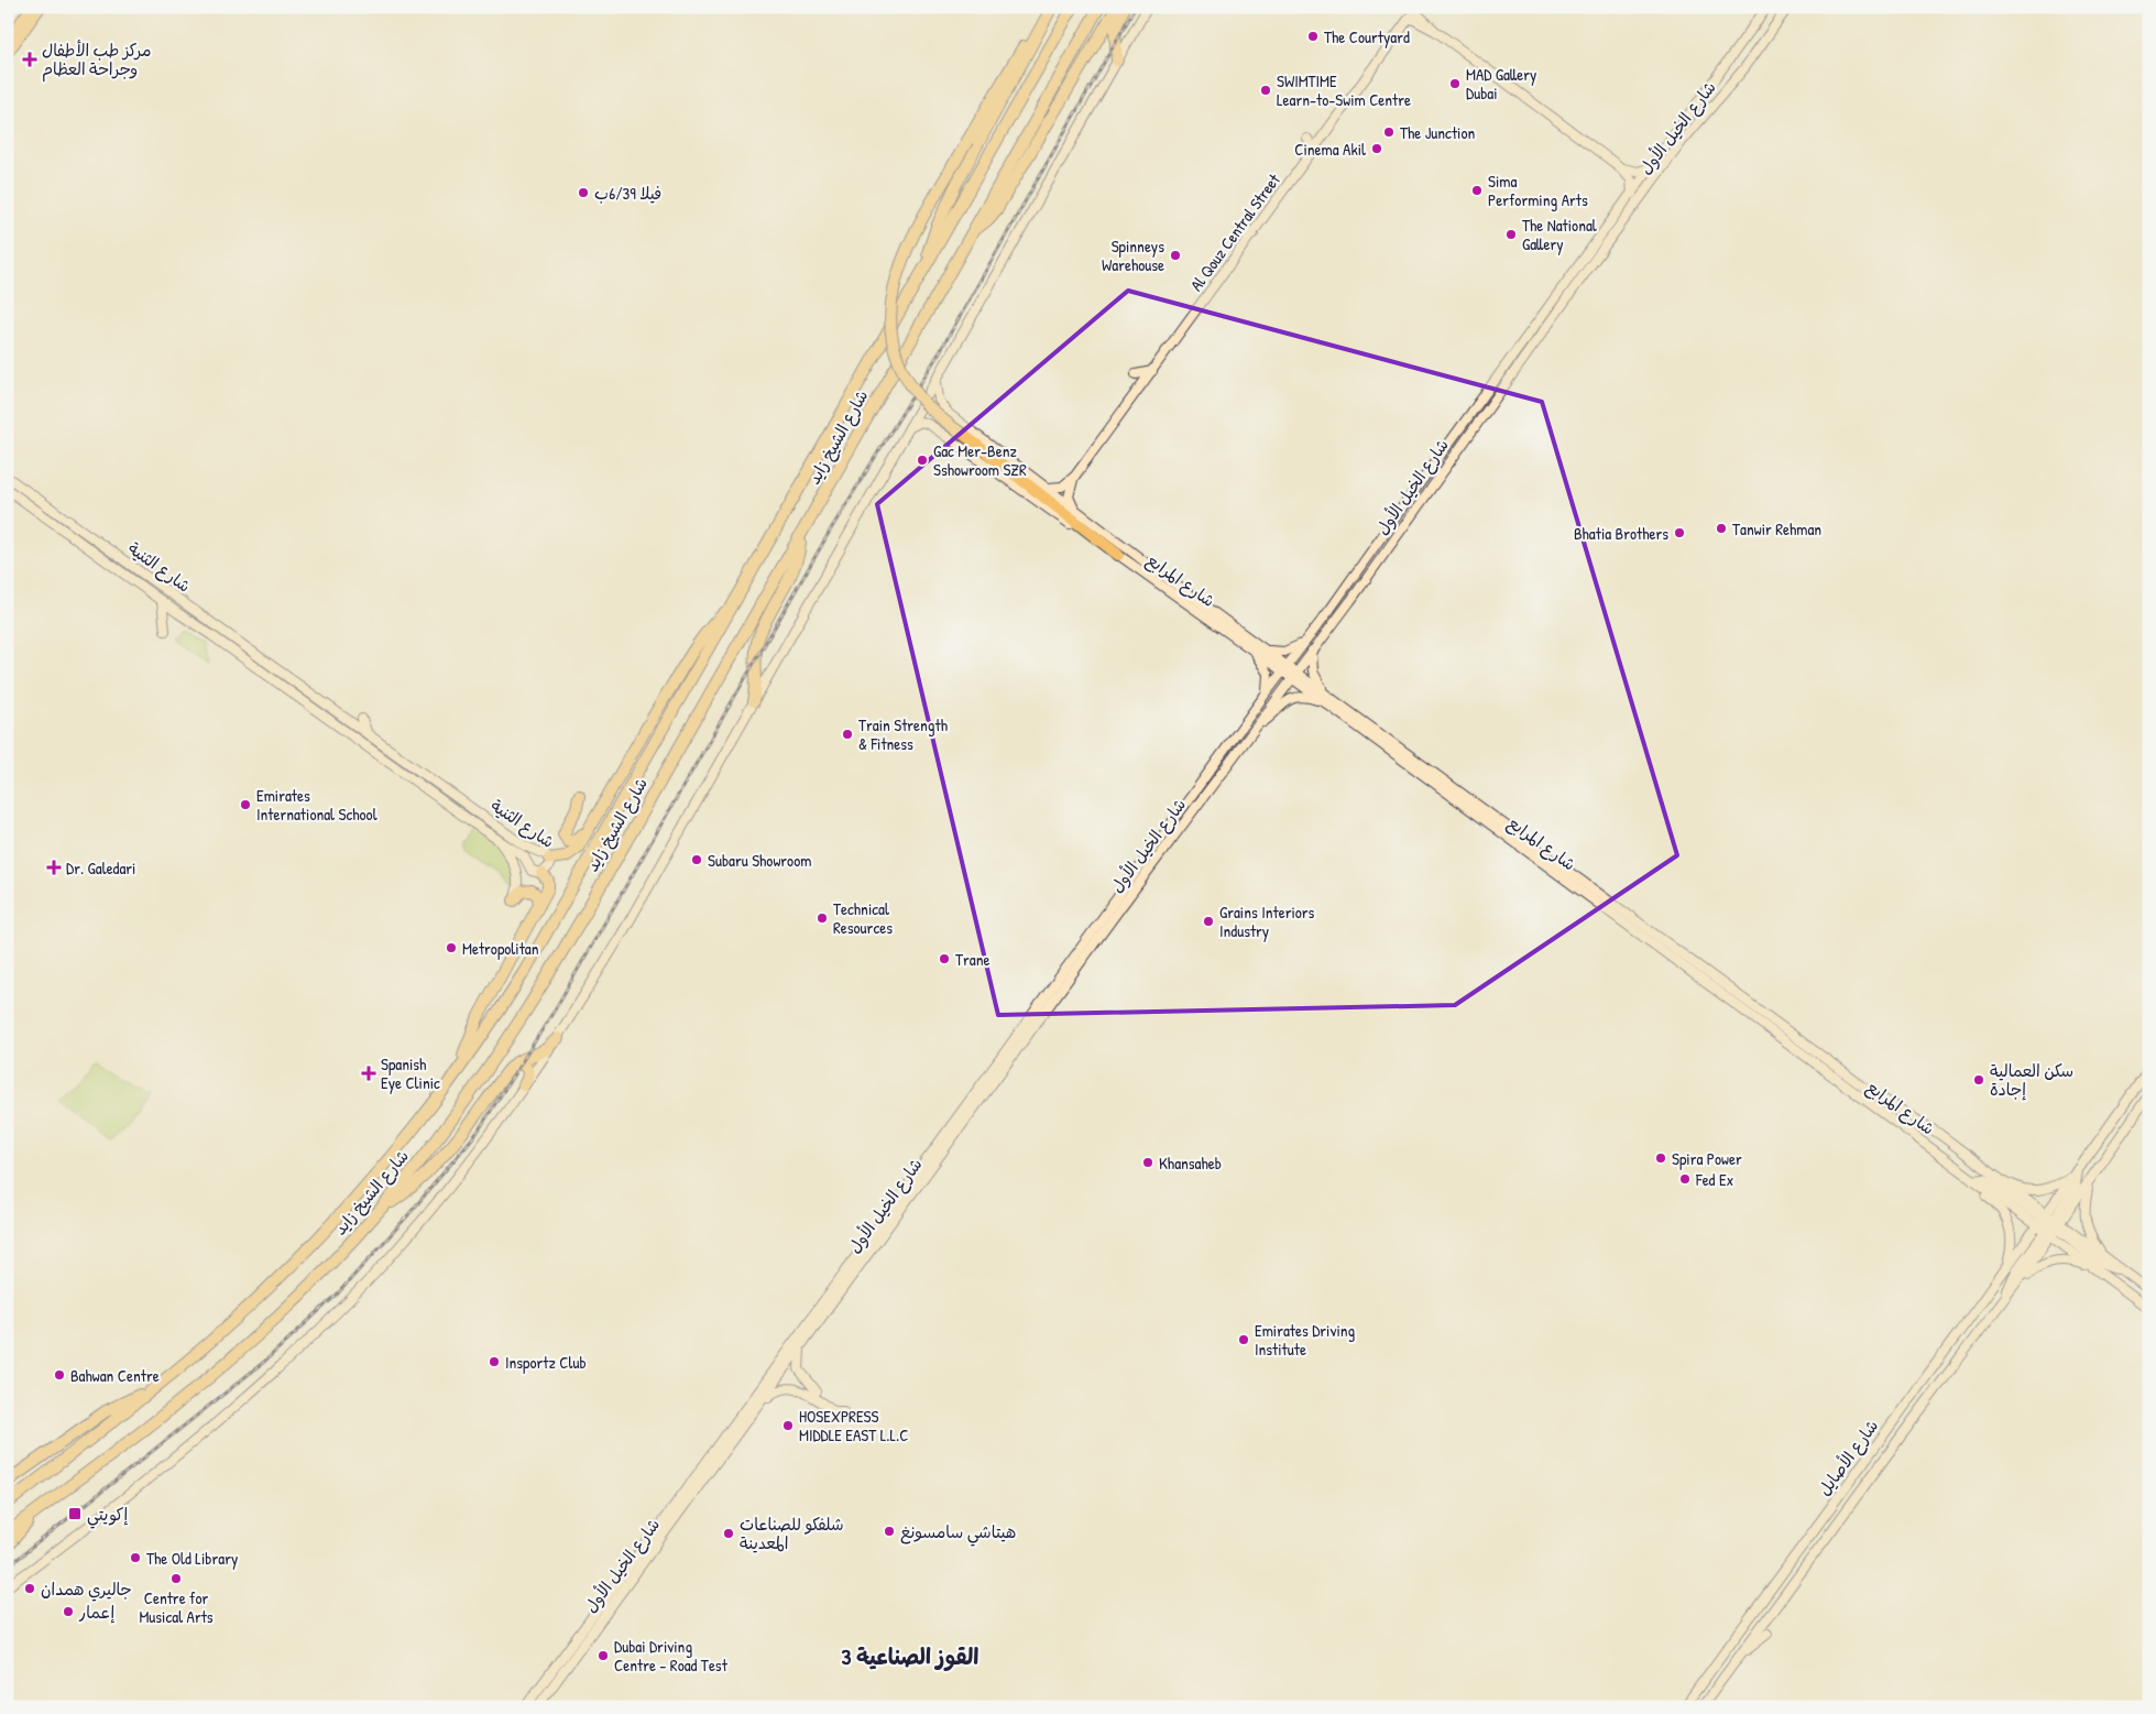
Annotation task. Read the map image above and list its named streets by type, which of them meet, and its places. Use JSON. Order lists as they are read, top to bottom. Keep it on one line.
{"streets":{"highway":["شارع الشيخ زايد"],"main road":["شارع الخيل الأول","Al Qouz Central Street","شارع الثنية","شارع المرابع","شارع الأصايل"]},"crossings":[["شارع الخيل الأول","شارع المرابع"],["Al Qouz Central Street","شارع المرابع"],["شارع المرابع","شارع الأصايل"]],"districts":["القوز الصناعية 3"],"places":{"other":["The Courtyard","MAD Gallery Dubai","SWIMTIME Learn-to-Swim Centre","The Junction","Cinema Akil","Sima Performing Arts","فيلا 6/39ب","The National Gallery","Spinneys Warehouse","Gac Mer-Benz Sshowroom SZR","Tanwir Rehman","Bhatia Brothers","Train Strength & Fitness","Emirates International School","Subaru Showroom","Technical Resources","Grains Interiors Industry","Metropolitan","Trane","سكن العمالية إجادة","Spira Power","Khansaheb","Fed Ex","Emirates Driving Institute","Insportz Club","Bahwan Centre","HOSEXPRESS MIDDLE EAST L.L.C","هيتاشي سامسونغ","شلفكو للصناعات المعدينة","The Old Library","Centre for Musical Arts","جاليري همدان","إعمار","Dubai Driving Centre - Road Test"],"health":["مركز طب الأطفال وجراحة العظام","Dr. Galedari","Spanish Eye Clinic"],"transit":["إكويتي"]}}
